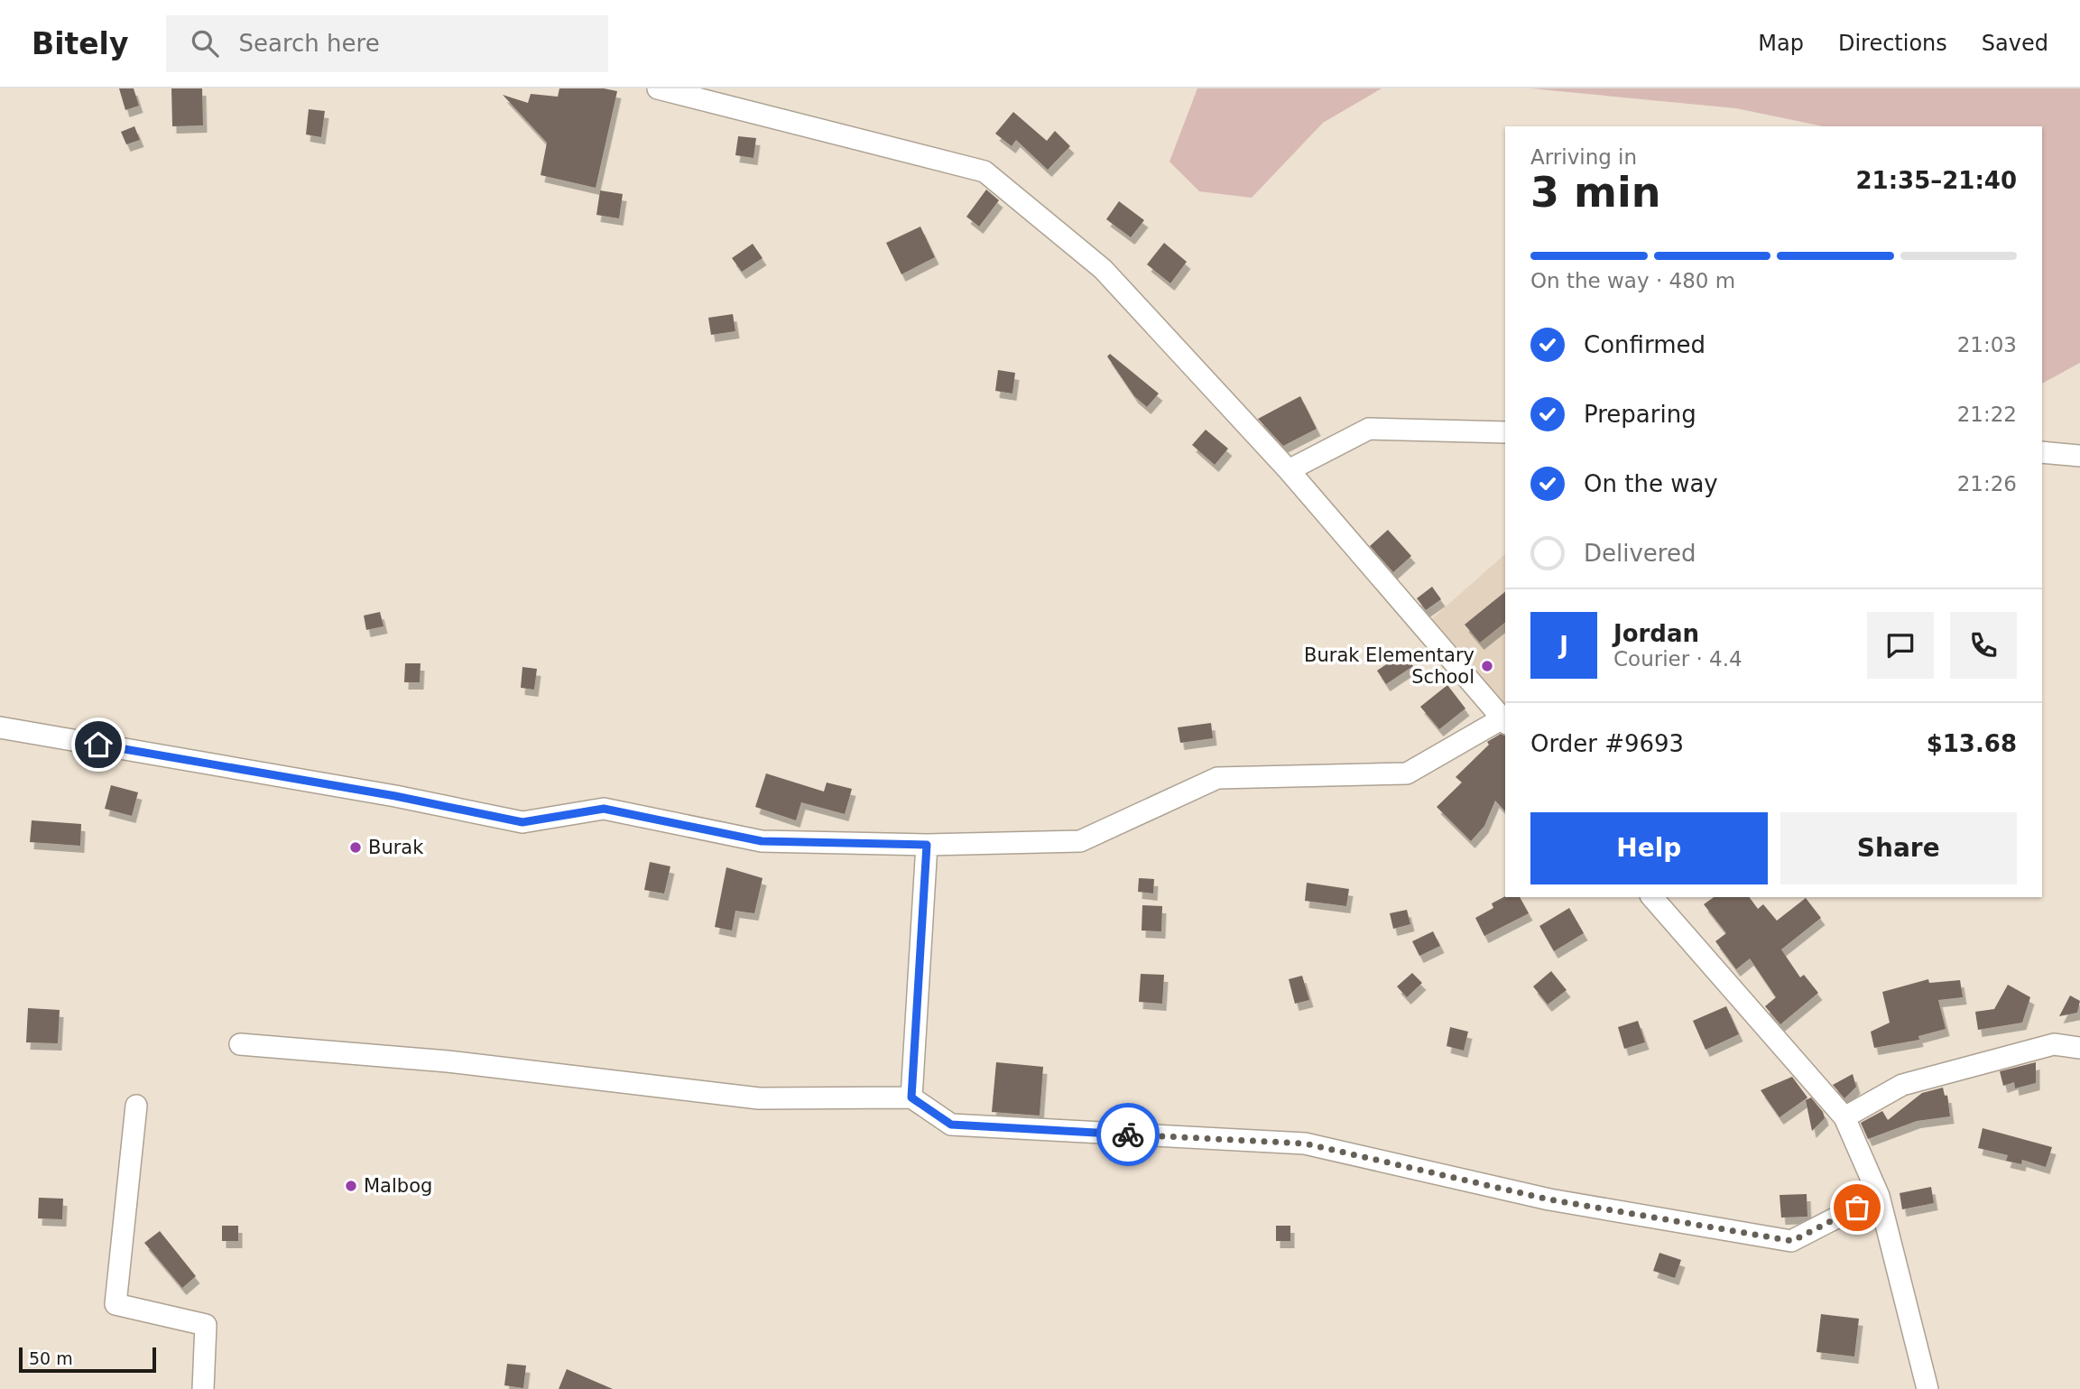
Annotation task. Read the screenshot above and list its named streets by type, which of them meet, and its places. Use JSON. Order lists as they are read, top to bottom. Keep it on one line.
{"places":["Burak Elementary School","Burak","Malbog"],"scale_bar":"50 m","page":{"header":"Bitely","search":"Search here","nav":["Map","Directions","Saved"],"heading":["3 min","Arriving in","21:35–21:40"],"panel":["Jordan","Courier · 4.4","Order #9693","$13.68"],"bar":"On the way · 480 m","list":[["Confirmed","21:03"],["Preparing","21:22"],["On the way","21:26"],"Delivered"],"round":"J","buttons":["Help","Share"],"scale":"50 m"}}
